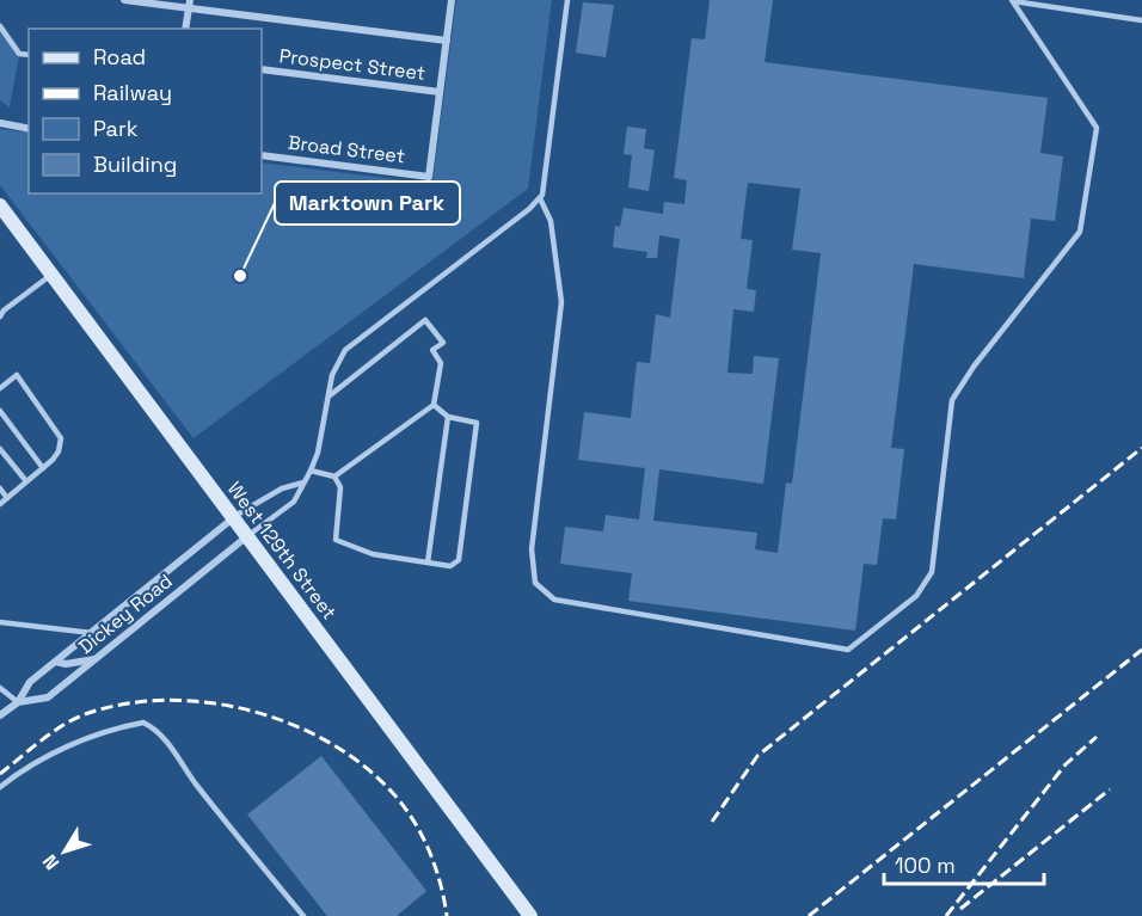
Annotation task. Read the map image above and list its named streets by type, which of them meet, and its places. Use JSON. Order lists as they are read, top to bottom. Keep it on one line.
{"streets":{"main road":["West 129th Street"],"street":["Prospect Street","Broad Street","Dickey Road"]},"crossings":[["Prospect Street","Broad Street"],["West 129th Street","Dickey Road"]],"places":["Marktown Park"],"legend":["Road","Railway","Park","Building"],"scale_bar":"100 m","north":"bottom left"}
